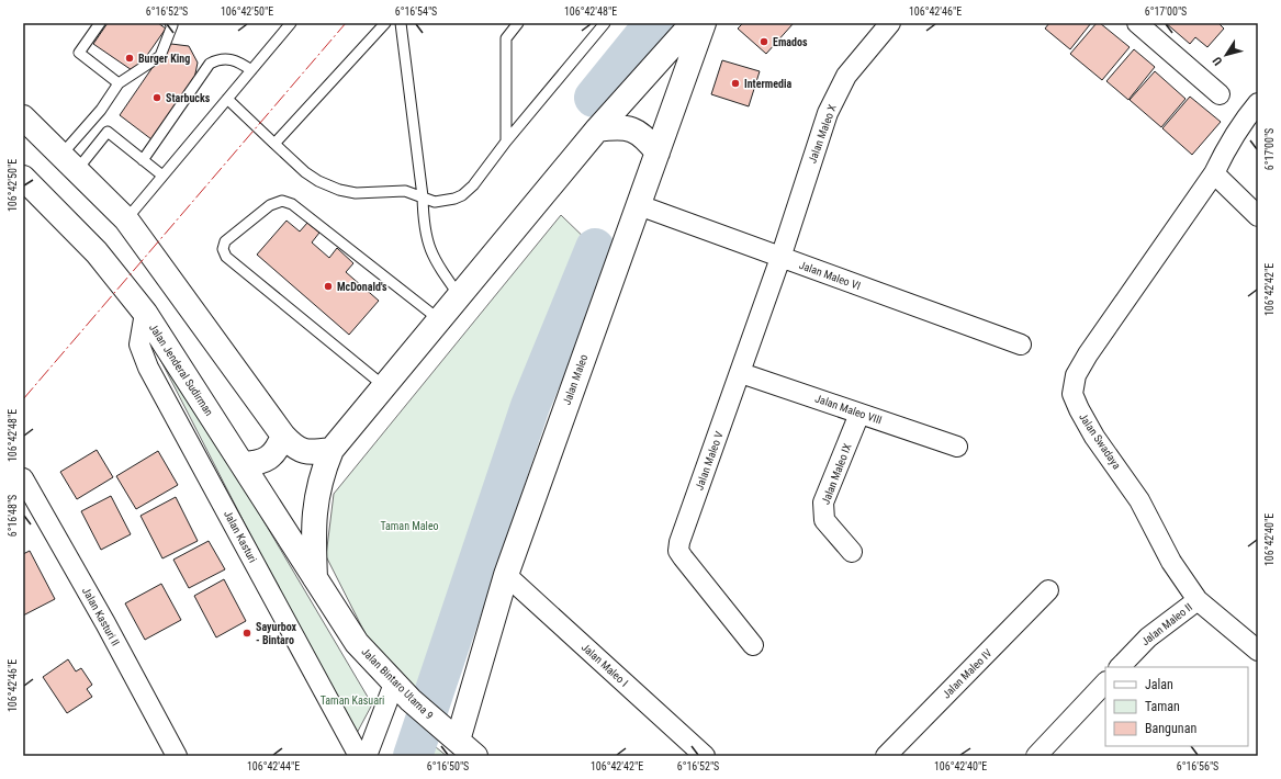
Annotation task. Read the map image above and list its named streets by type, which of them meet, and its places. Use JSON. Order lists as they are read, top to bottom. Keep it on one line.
{"streets":{"street":["Jalan Maleo X","Jalan Maleo VI","Jalan Jenderal Sudirman","Jalan Maleo","Jalan Maleo VIII","Jalan Swadaya","Jalan Maleo V","Jalan Maleo IX","Jalan Kasturi","Jalan Kasturi II","Jalan Maleo II","Jalan Maleo I","Jalan Maleo IV","Jalan Bintaro Utama 9"]},"crossings":[["Jalan Maleo X","Jalan Maleo VI"],["Jalan Maleo X","Jalan Maleo V"],["Jalan Maleo VI","Jalan Maleo"],["Jalan Maleo VI","Jalan Maleo V"],["Jalan Jenderal Sudirman","Jalan Kasturi"],["Jalan Jenderal Sudirman","Jalan Bintaro Utama 9"],["Jalan Maleo","Jalan Maleo I"],["Jalan Maleo","Jalan Bintaro Utama 9"],["Jalan Maleo VIII","Jalan Maleo V"],["Jalan Maleo VIII","Jalan Maleo IX"],["Jalan Swadaya","Jalan Maleo II"]],"parks":["Taman Maleo","Taman Kasuari"],"places":["Emados","Burger King","Intermedia","Starbucks","McDonald's","Sayurbox - Bintaro"],"legend":["Jalan","Taman","Bangunan"],"north":"bottom left","coordinates":["6°16'52\"S","106°42'50\"E","6°16'54\"S","106°42'48\"E","106°42'46\"E","6°17'00\"S","106°42'42\"E","6°16'48\"S","106°42'40\"E","106°42'44\"E","6°16'50\"S","6°16'56\"S"]}
